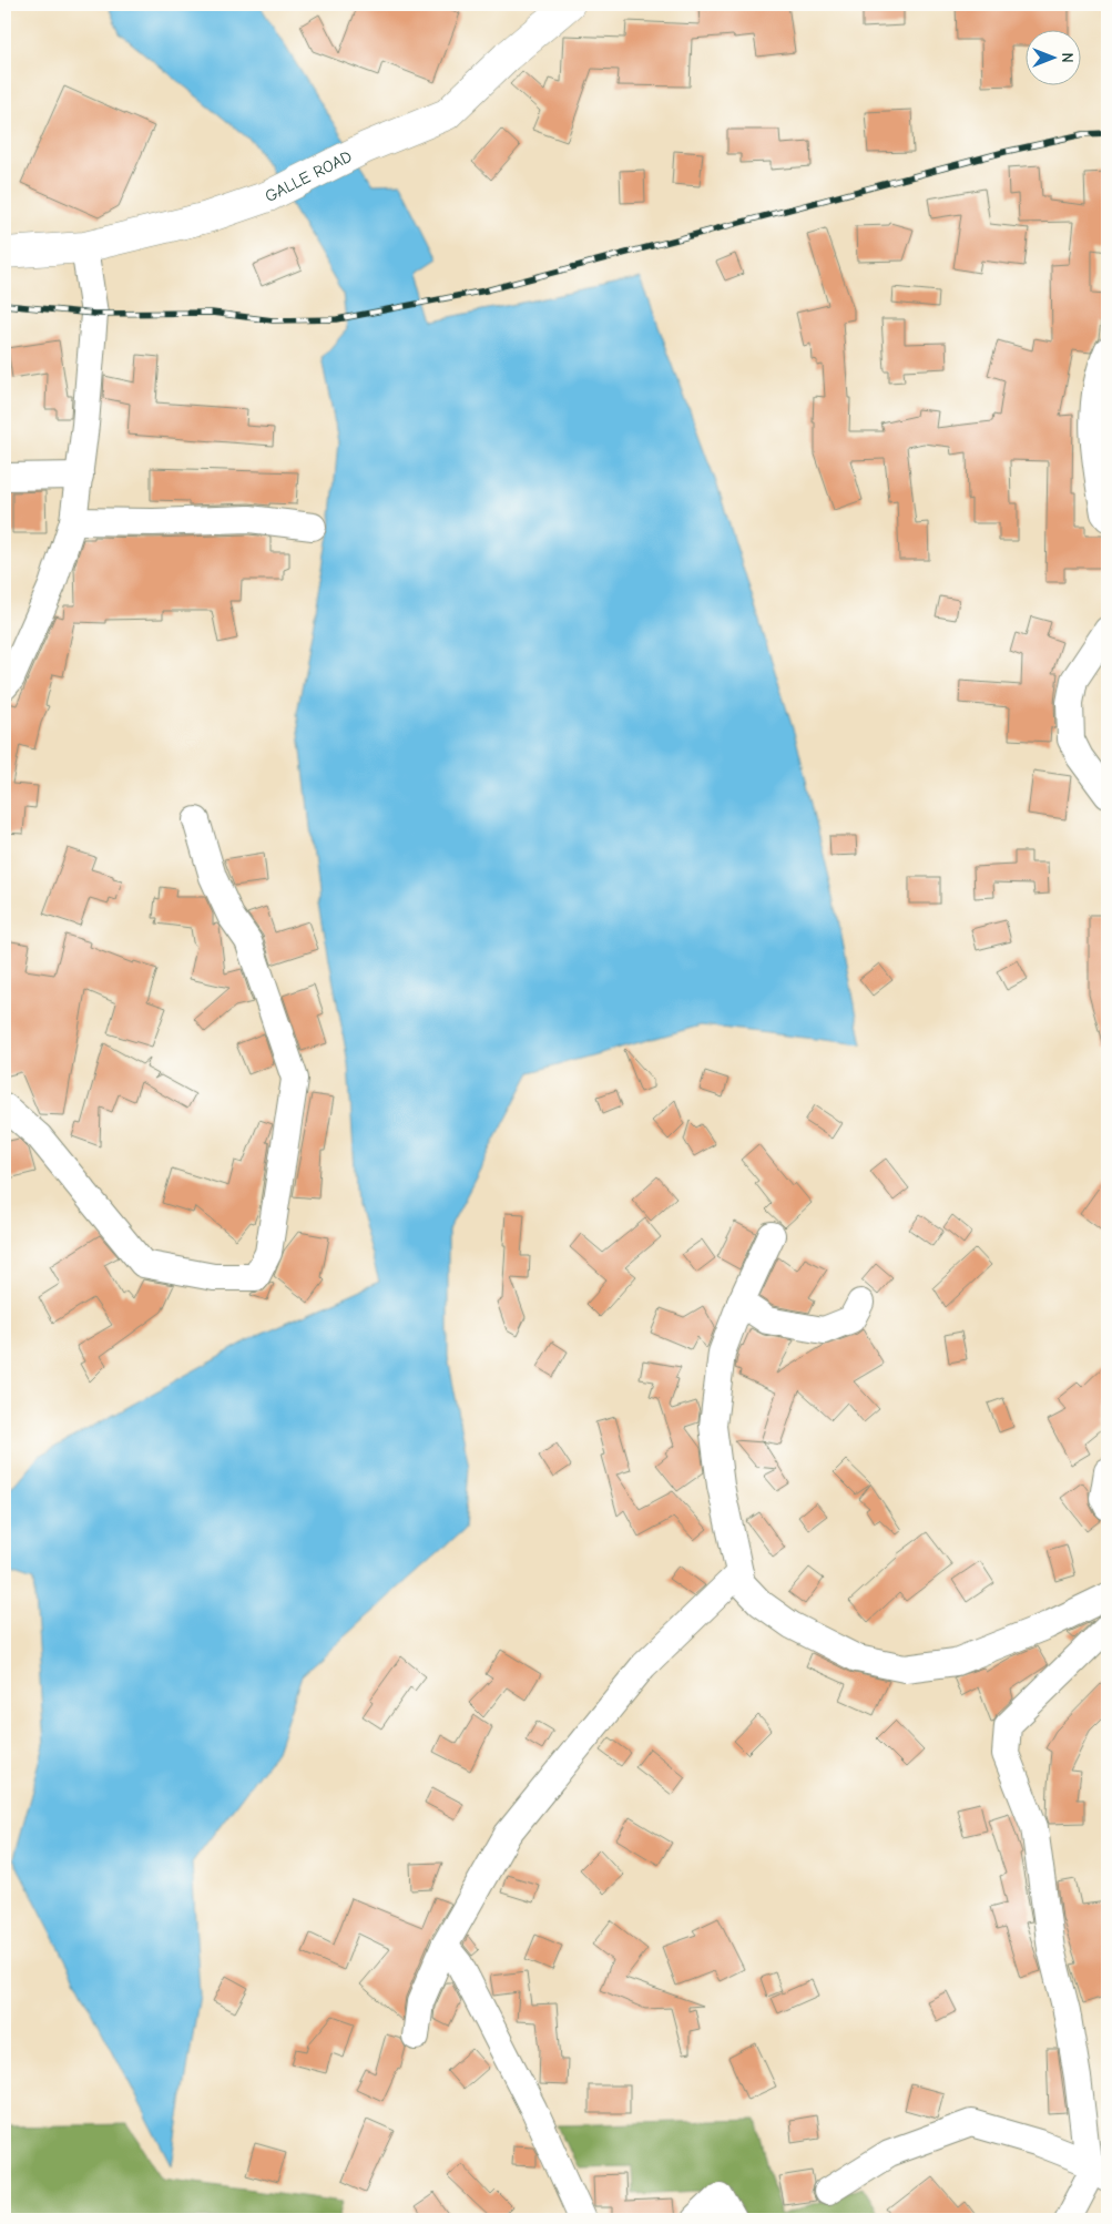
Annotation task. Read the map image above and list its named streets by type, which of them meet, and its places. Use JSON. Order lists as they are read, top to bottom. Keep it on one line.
{"streets":{"highway":["GALLE ROAD"]},"north":"right"}
